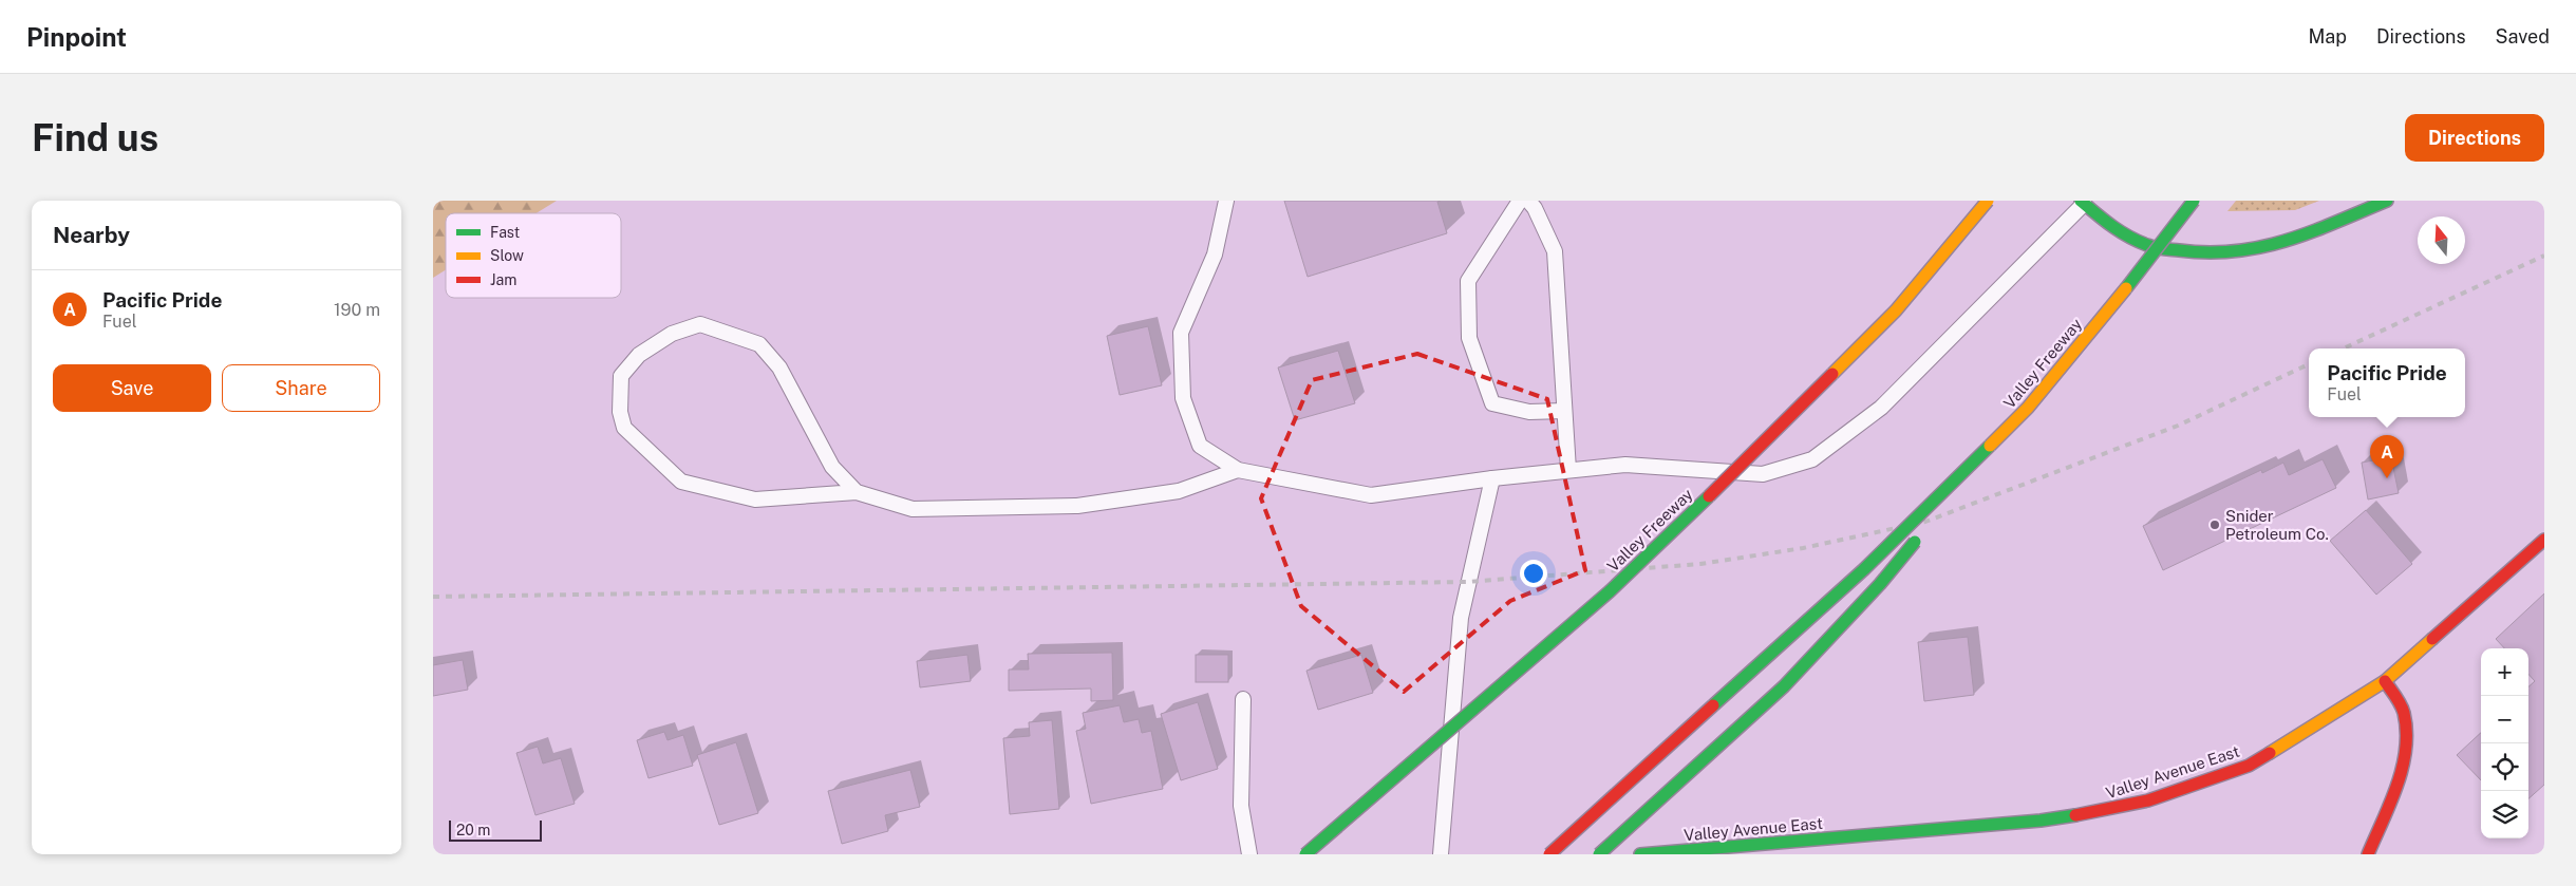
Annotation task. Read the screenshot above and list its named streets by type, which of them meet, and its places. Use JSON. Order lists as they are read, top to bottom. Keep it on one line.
{"streets":{"main road":["Valley Freeway","Valley Avenue East"]},"places":["Snider Petroleum Co."],"legend":["Fast","Slow","Jam"],"scale_bar":"20 m","north":"top","page":{"header":"Pinpoint","nav":["Map","Directions","Saved"],"buttons":["Directions",["Save","Share"]],"title":"Find us","heading":"Nearby","list":[{"mark":"A","name":"Pacific Pride","note":"Fuel","value":"190 m"}],"popup":["Pacific Pride","Fuel"],"pins":"A","map_buttons":["+","−"],"scale":"20 m"}}
